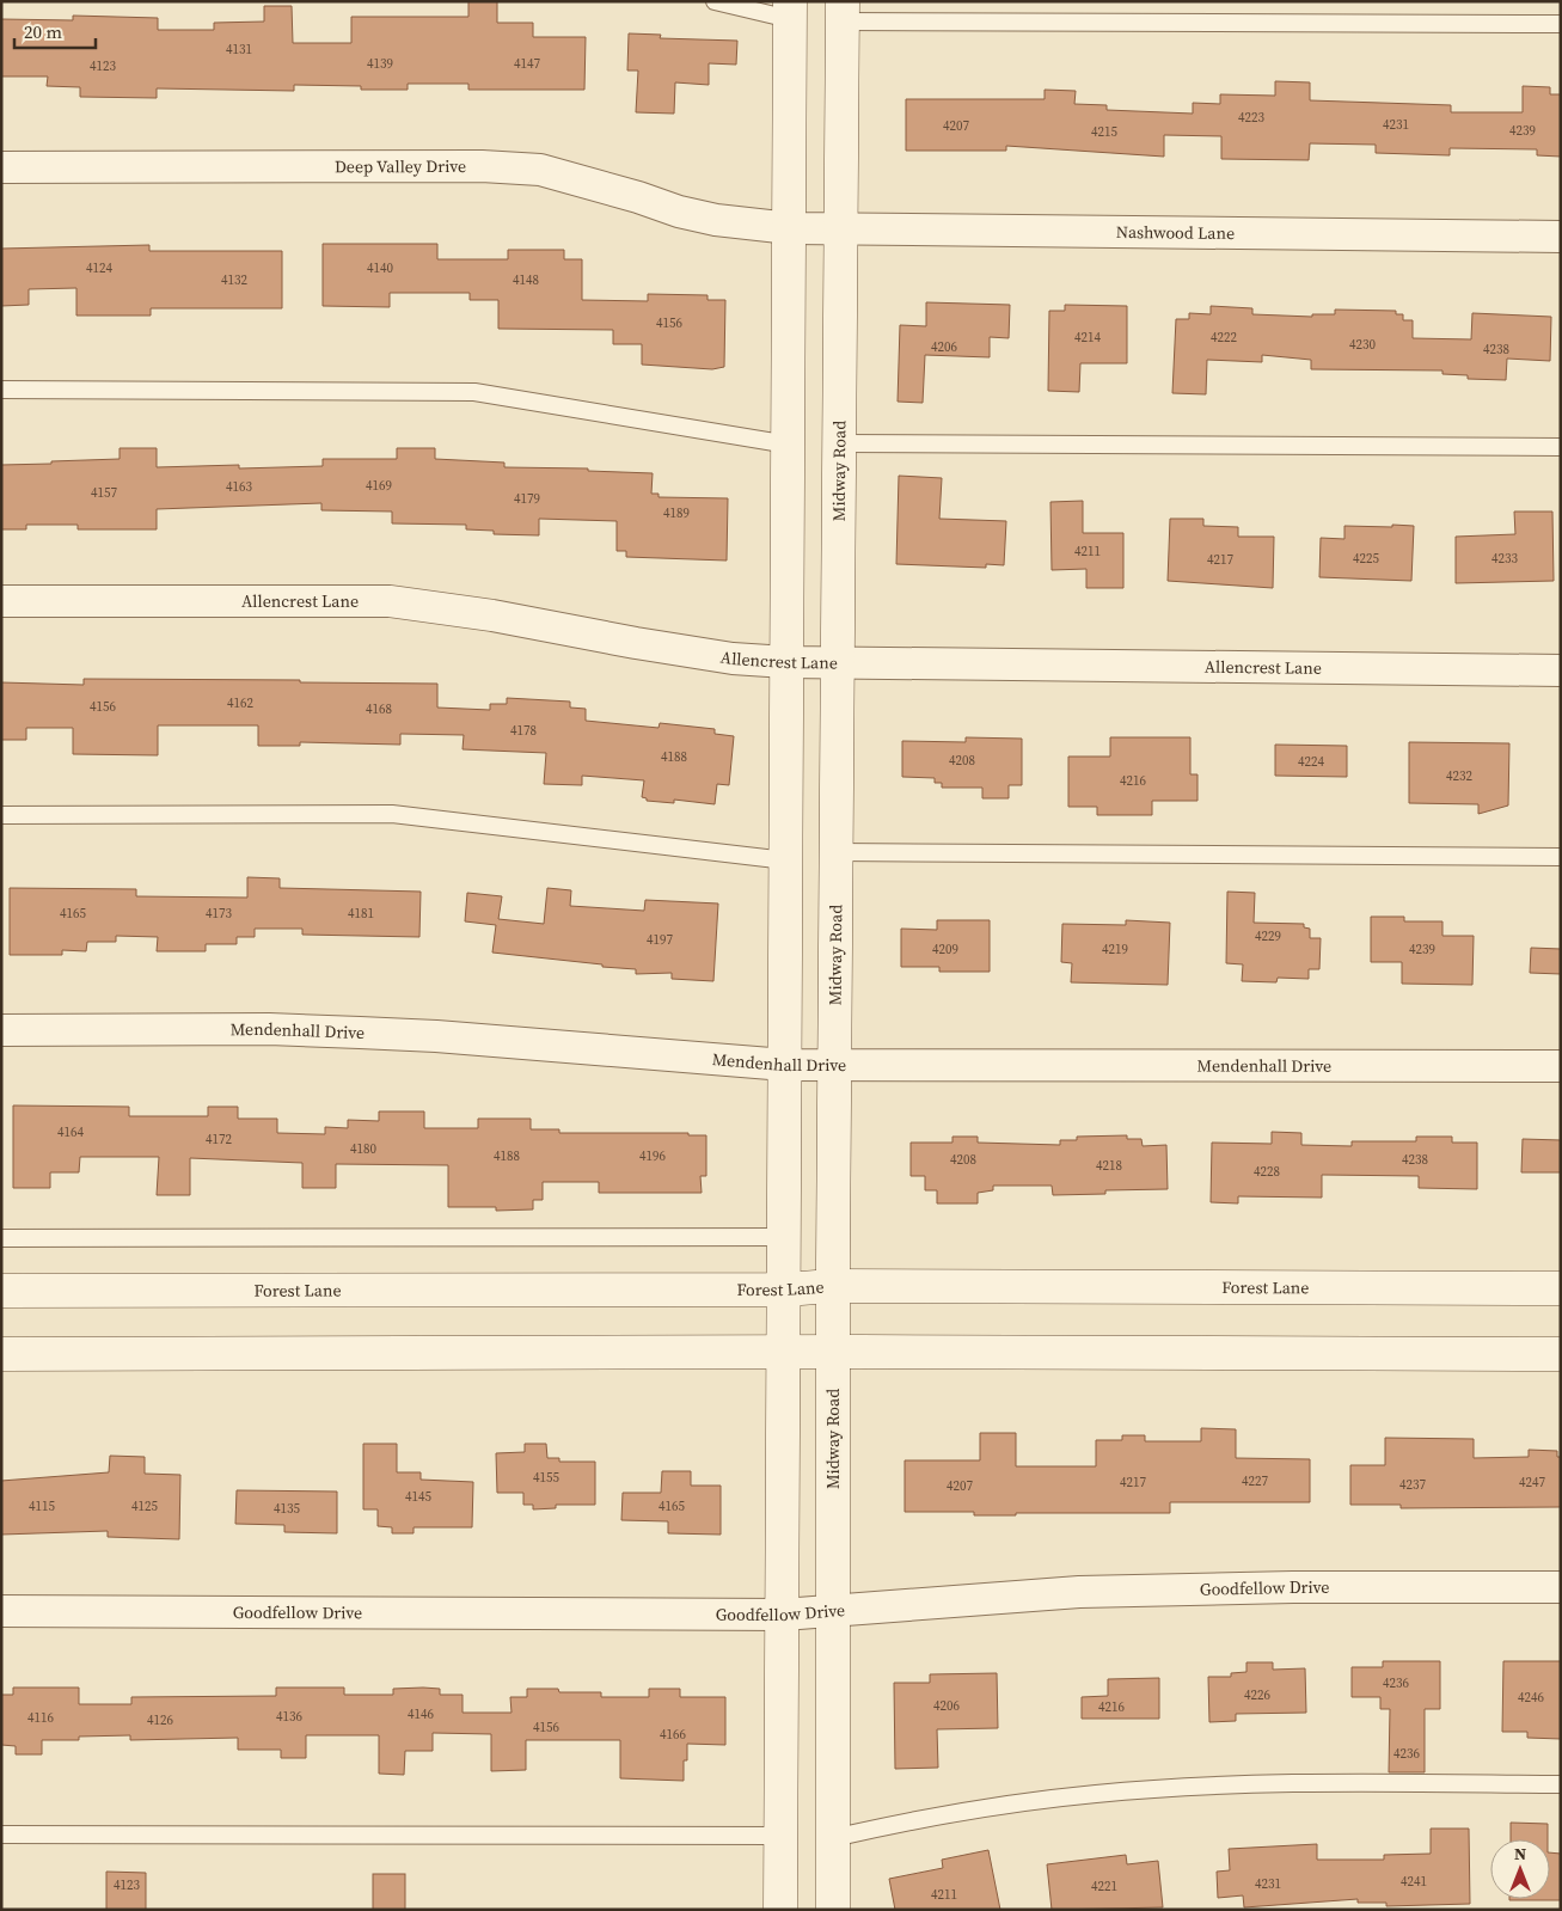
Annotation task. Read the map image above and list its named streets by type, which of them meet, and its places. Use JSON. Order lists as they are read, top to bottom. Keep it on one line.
{"streets":{"main road":["Midway Road","Forest Lane"],"street":["Deep Valley Drive","Nashwood Lane","Allencrest Lane","Mendenhall Drive","Goodfellow Drive"]},"crossings":[["Deep Valley Drive","Nashwood Lane"],["Nashwood Lane","Midway Road"],["Midway Road","Allencrest Lane"],["Midway Road","Mendenhall Drive"],["Midway Road","Forest Lane"],["Midway Road","Goodfellow Drive"]],"house_numbers":["4131","4139","4147","4123","4223","4231","4207","4239","4215","4124","4140","4132","4148","4156","4214","4222","4230","4206","4238","4169","4163","4157","4179","4189","4211","4225","4233","4217","4162","4156","4168","4178","4188","4208","4224","4232","4216","4165","4173","4181","4229","4197","4209","4219","4239","4164","4172","4180","4188","4196","4208","4238","4218","4228","4155","4227","4217","4247","4237","4207","4145","4115","4125","4165","4135","4236","4226","4246","4206","4216","4146","4136","4116","4126","4156","4166","4236","4241","4231","4123","4221","4211"],"scale_bar":"20 m","north":"top"}
